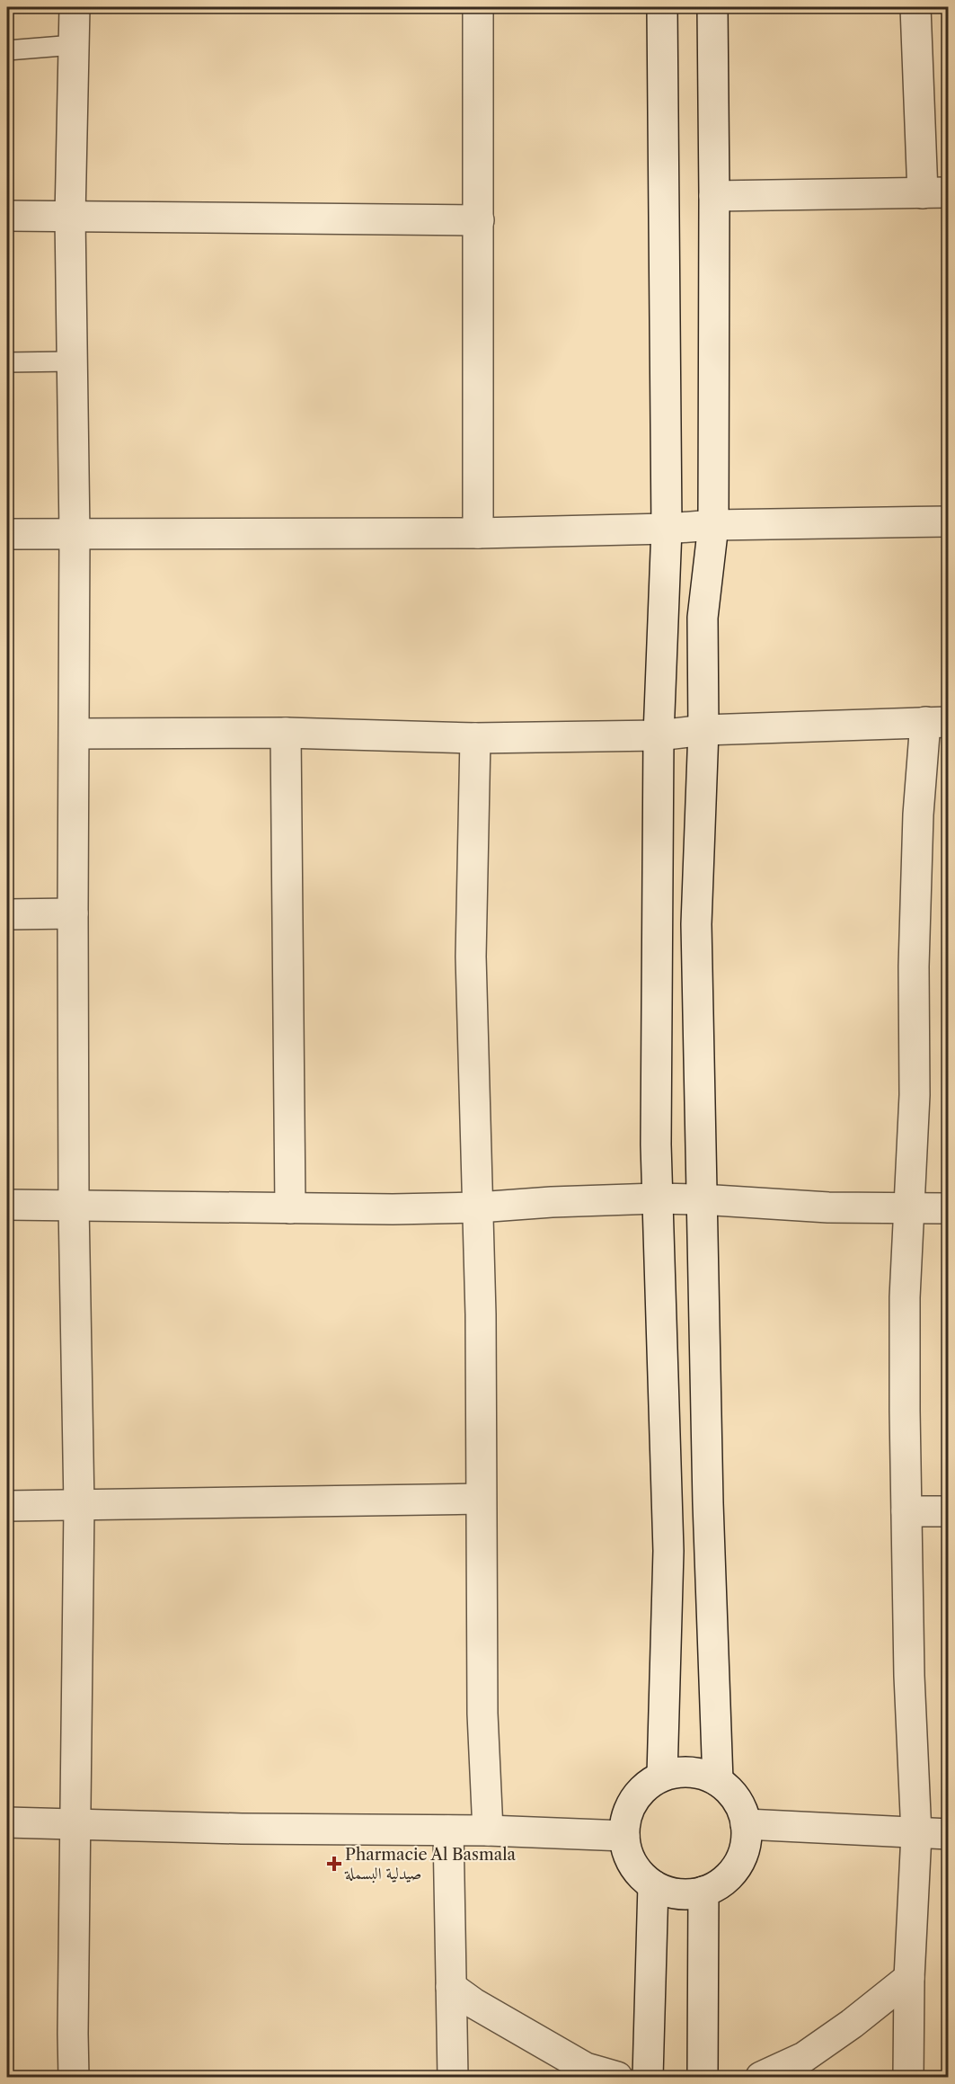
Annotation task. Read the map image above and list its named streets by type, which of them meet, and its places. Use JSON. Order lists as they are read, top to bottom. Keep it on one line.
{"places":{"health":["Pharmacie Al Basmala صيدلية البسملة"]}}
